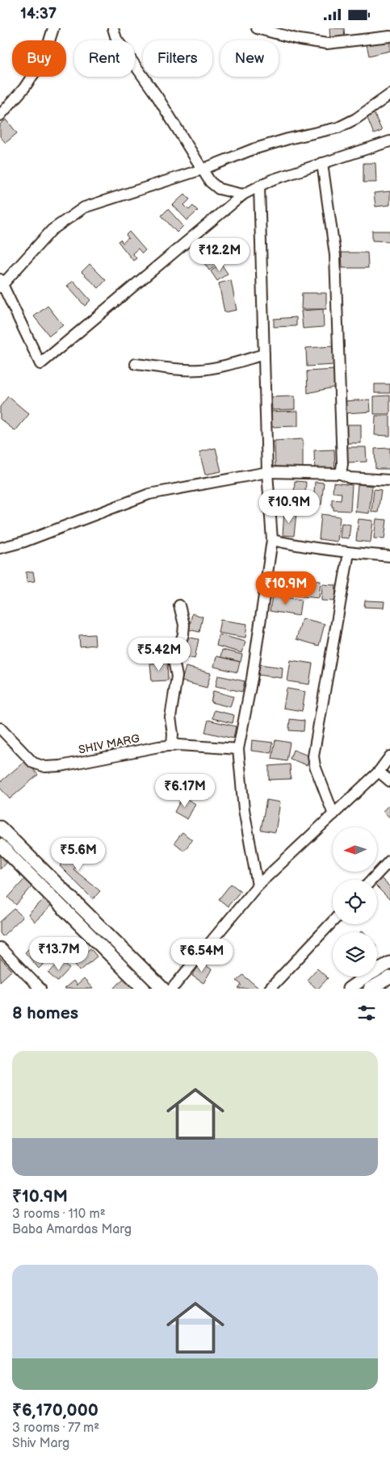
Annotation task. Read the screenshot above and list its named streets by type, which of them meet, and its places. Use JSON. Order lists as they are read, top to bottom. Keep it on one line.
{"streets":{"street":["SHIV MARG"]},"north":"left","page":{"status":"14:37","chip":["Buy","Rent","Filters","New"],"price":["₹12.2M","₹10.9M","₹10.9M","₹5.42M","₹6.17M","₹5.6M","₹13.7M","₹6.54M"],"heading":"8 homes","list":[{"name":"₹10.9M","note":"3 rooms · 110 m² · Baba Amardas Marg"},{"name":"₹6,170,000","note":"3 rooms · 77 m² · Shiv Marg"}]}}
